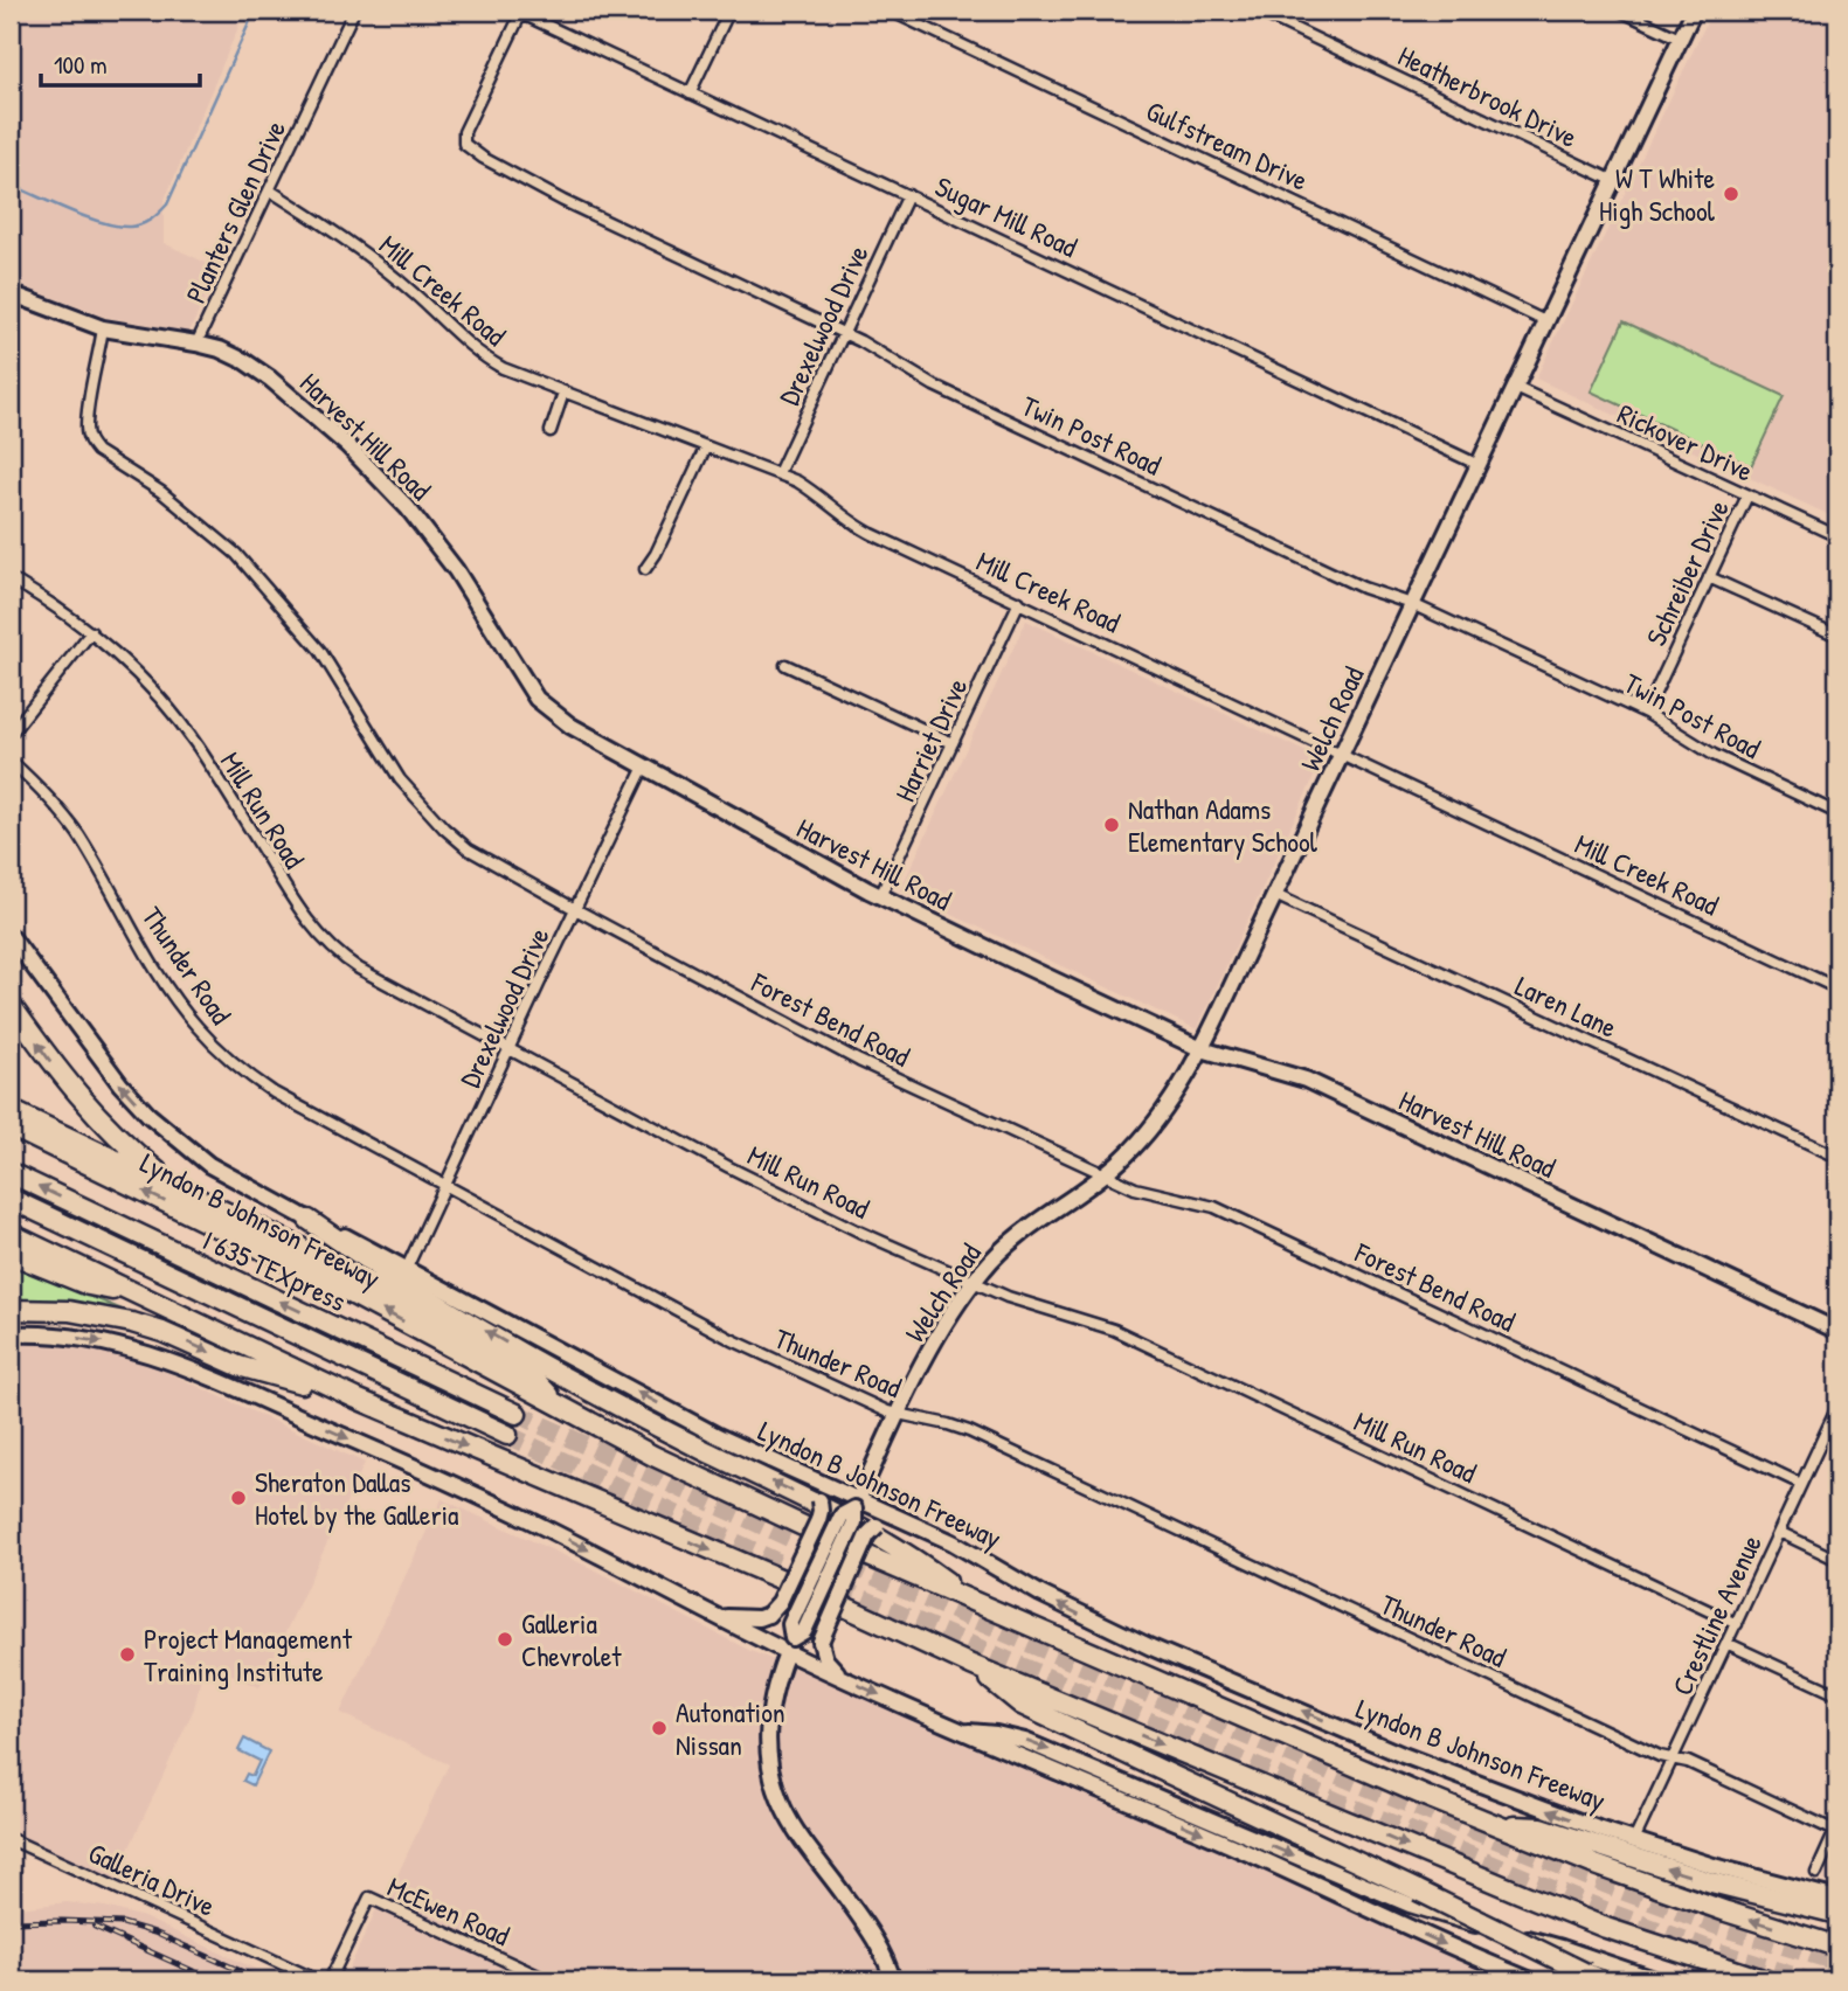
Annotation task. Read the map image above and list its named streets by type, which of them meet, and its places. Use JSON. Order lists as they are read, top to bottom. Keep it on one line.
{"streets":{"highway":["Lyndon B Johnson Freeway","I 635 TEXpress"],"main road":["Harvest Hill Road","Welch Road"],"street":["Heatherbrook Drive","Gulfstream Drive","Planters Glen Drive","Sugar Mill Road","Mill Creek Road","Drexelwood Drive","Twin Post Road","Rickover Drive","Schreiber Drive","Harriet Drive","Mill Run Road","Thunder Road","Laren Lane","Forest Bend Road","Crestline Avenue","Galleria Drive","McEwen Road"]},"crossings":[["Heatherbrook Drive","Welch Road"],["Gulfstream Drive","Welch Road"],["Planters Glen Drive","Mill Creek Road"],["Planters Glen Drive","Harvest Hill Road"],["Sugar Mill Road","Drexelwood Drive"],["Sugar Mill Road","Twin Post Road"],["Sugar Mill Road","Welch Road"],["Mill Creek Road","Drexelwood Drive"],["Mill Creek Road","Welch Road"],["Mill Creek Road","Harriet Drive"],["Drexelwood Drive","Twin Post Road"],["Drexelwood Drive","Harvest Hill Road"],["Drexelwood Drive","Mill Run Road"],["Drexelwood Drive","Thunder Road"],["Drexelwood Drive","Forest Bend Road"],["Drexelwood Drive","Lyndon B Johnson Freeway"],["Twin Post Road","Schreiber Drive"],["Twin Post Road","Welch Road"],["Harvest Hill Road","Welch Road"],["Harvest Hill Road","Harriet Drive"],["Harvest Hill Road","Forest Bend Road"],["Rickover Drive","Schreiber Drive"],["Rickover Drive","Welch Road"],["Welch Road","Mill Run Road"],["Welch Road","Thunder Road"],["Welch Road","Laren Lane"],["Welch Road","Forest Bend Road"],["Welch Road","Lyndon B Johnson Freeway"],["Mill Run Road","Crestline Avenue"],["Thunder Road","Crestline Avenue"],["Forest Bend Road","Crestline Avenue"],["Lyndon B Johnson Freeway","Crestline Avenue"]],"places":["W T White High School","Nathan Adams Elementary School","Sheraton Dallas Hotel by the Galleria","Galleria Chevrolet","Project Management Training Institute","Autonation Nissan"],"scale_bar":"100 m"}
